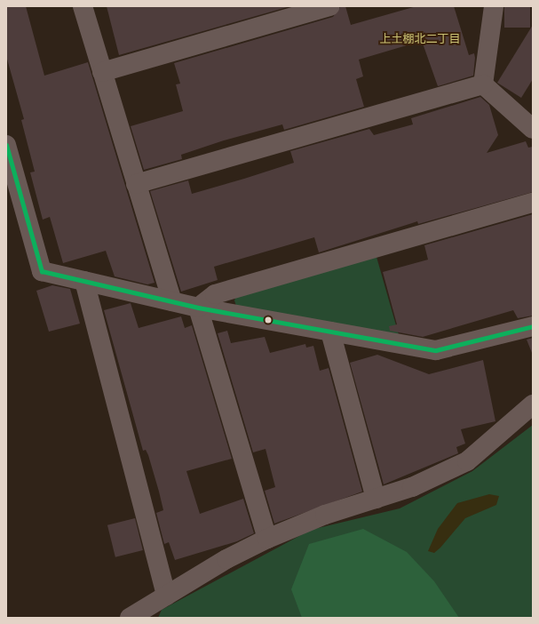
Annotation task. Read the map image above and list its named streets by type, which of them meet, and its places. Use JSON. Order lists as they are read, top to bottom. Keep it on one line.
{"districts":["上土棚北二丁目"]}
